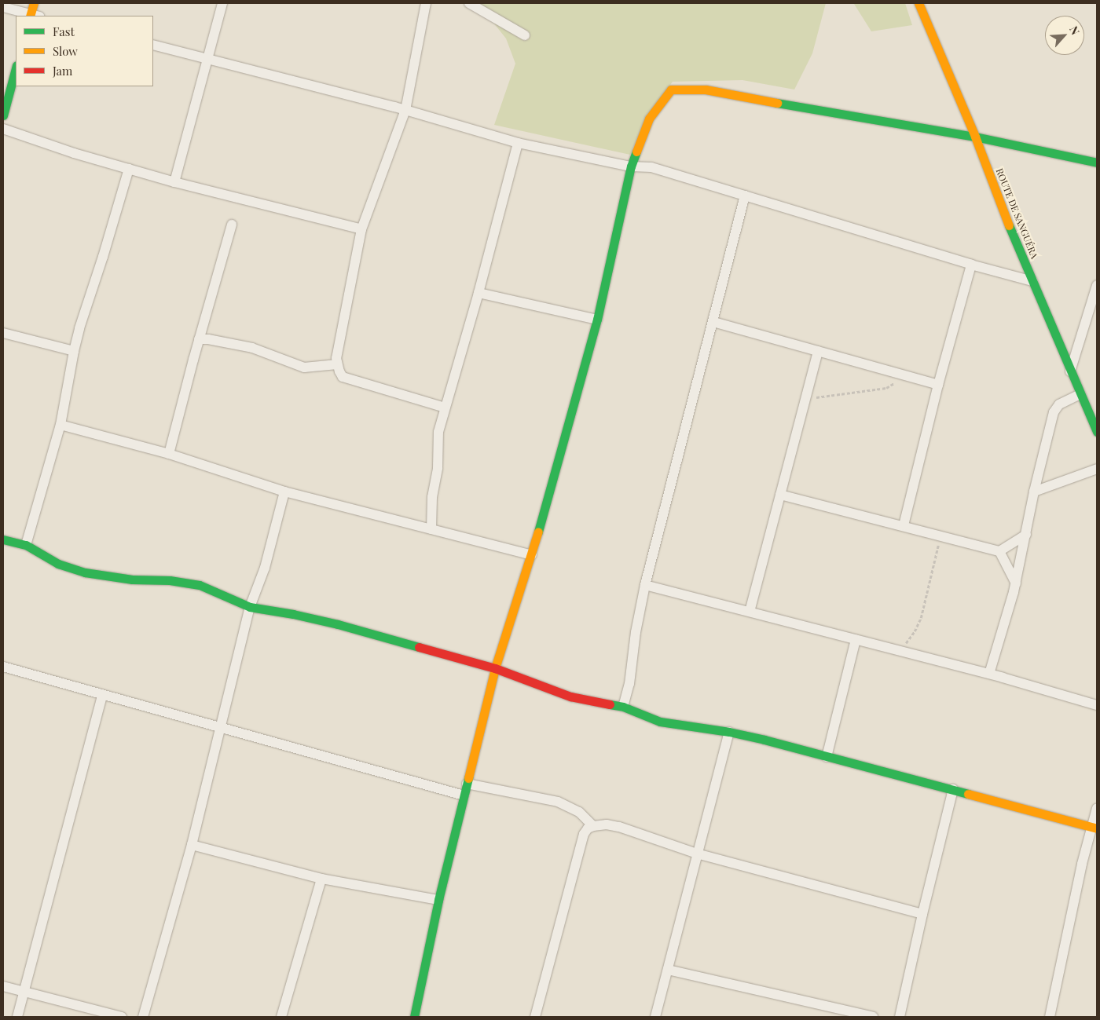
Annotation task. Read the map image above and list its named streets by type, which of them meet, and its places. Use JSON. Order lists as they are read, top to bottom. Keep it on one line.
{"streets":{"street":["ROUTE DE SANGUÉRA"]},"legend":["Fast","Slow","Jam"],"north":"top right"}
